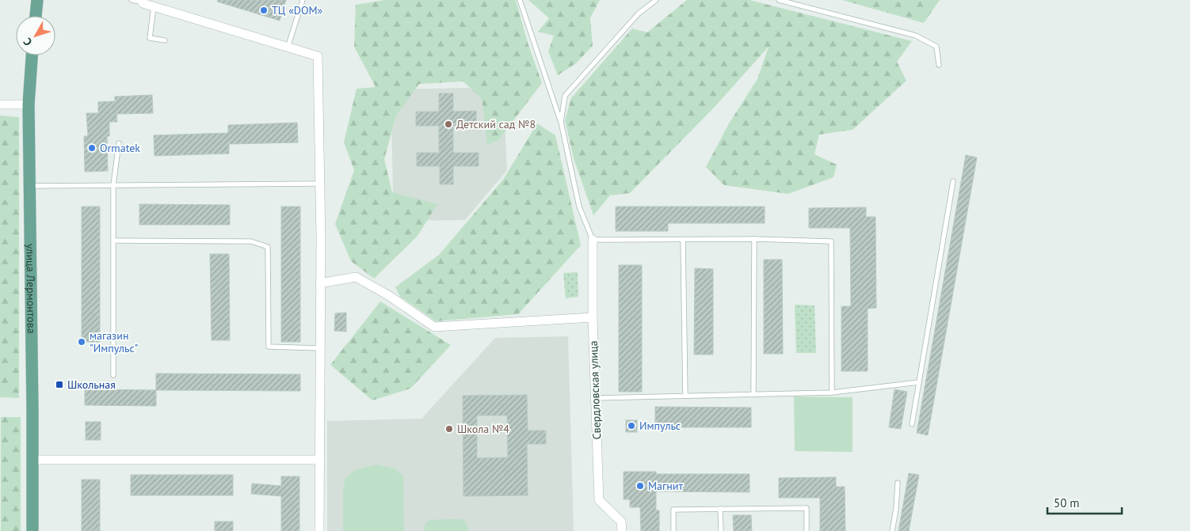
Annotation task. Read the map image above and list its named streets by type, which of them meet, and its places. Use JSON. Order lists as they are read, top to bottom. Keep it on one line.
{"streets":{"main road":["улица Лермонтова"],"street":["Свердловская улица"]},"places":{"other":["ТЦ «DOM»","Детский сад №8","Ormatek","магазин \"Импульс\"","Импульс","Школа №4","Магнит"],"transit":["Школьная"]},"scale_bar":"50 m","north":"bottom left"}
